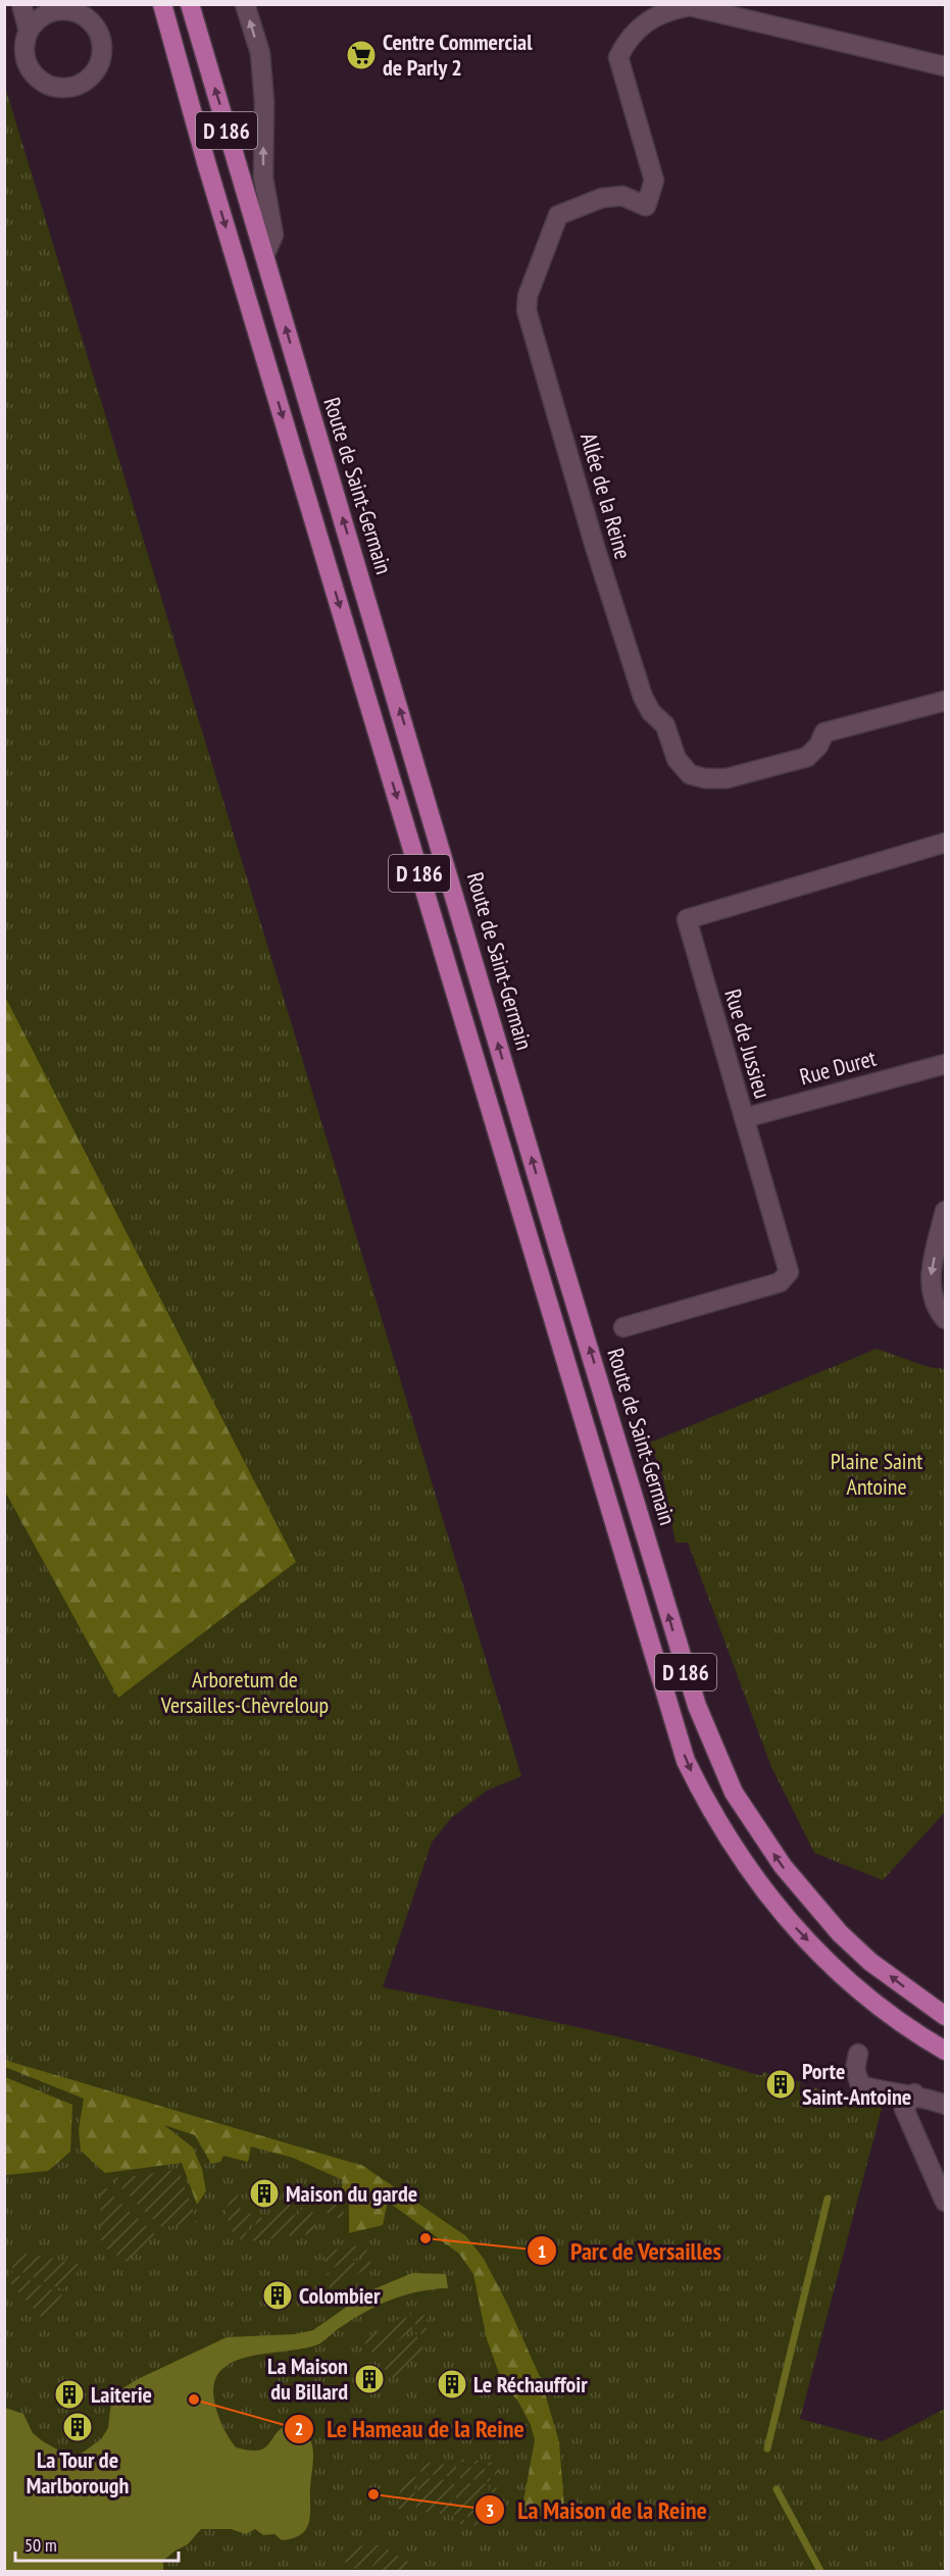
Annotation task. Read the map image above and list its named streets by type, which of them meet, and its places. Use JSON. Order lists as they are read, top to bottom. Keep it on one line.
{"streets":{"main road":["D 186","Route de Saint-Germain"],"street":["Allée de la Reine","Rue de Jussieu","Rue Duret"]},"crossings":[["Rue de Jussieu","Rue Duret"]],"parks":["Plaine Saint Antoine","Arboretum de Versailles-Chèvreloup"],"places":{"supermarket":["Centre Commercial de Parly 2"],"building":["Porte Saint-Antoine","Maison du garde","Colombier","La Maison du Billard","Le Réchauffoir","Laiterie","La Tour de Marlborough"],"other":["Parc de Versailles","Le Hameau de la Reine","La Maison de la Reine"]},"scale_bar":"50 m"}
